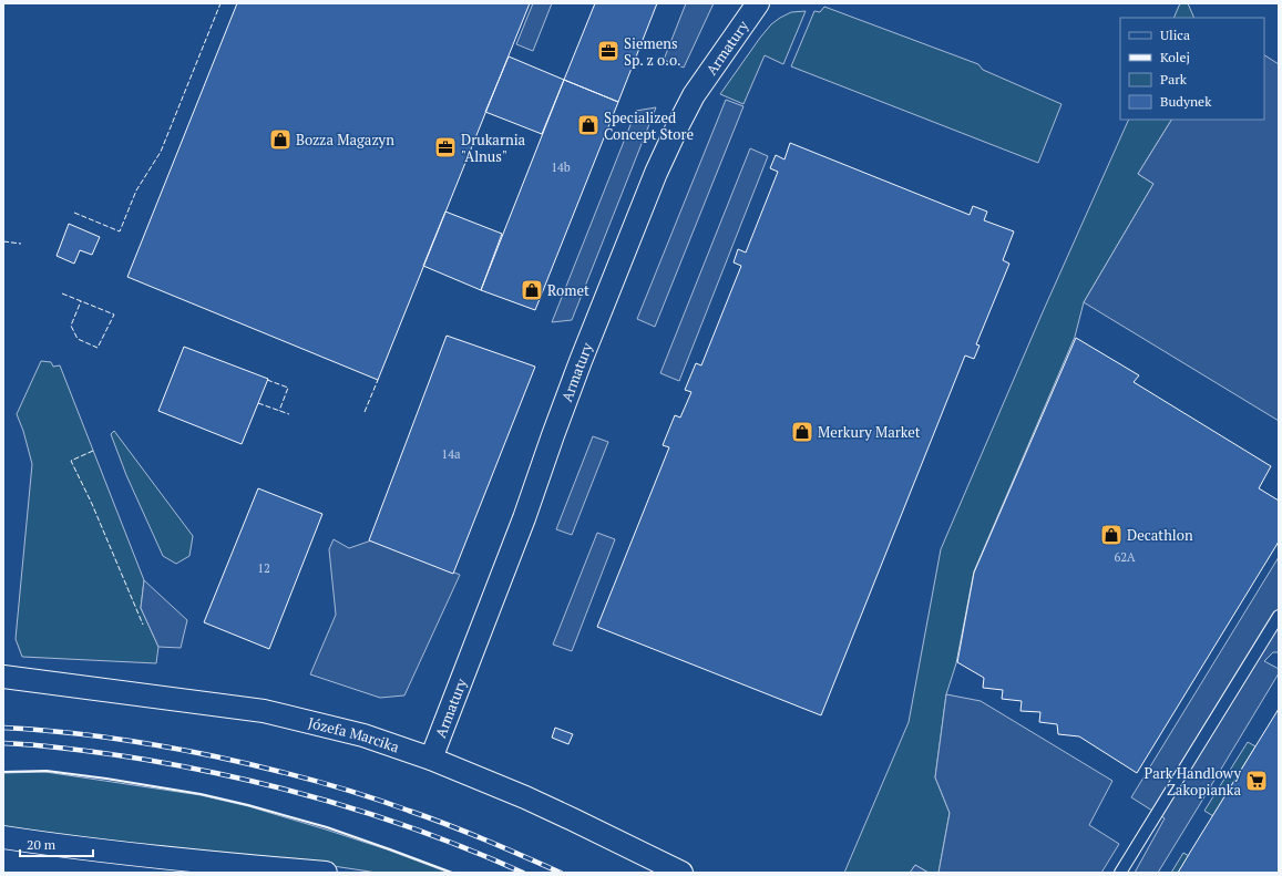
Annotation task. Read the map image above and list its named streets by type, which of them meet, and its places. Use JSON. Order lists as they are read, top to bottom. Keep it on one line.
{"streets":{"street":["Armatury","Józefa Marcika"]},"crossings":[["Armatury","Józefa Marcika"]],"places":{"office":["Siemens Sp. z o.o.","Drukarnia \"Alnus\""],"shop":["Specialized Concept Store","Bozza Magazyn","Romet","Merkury Market","Decathlon"],"supermarket":["Park Handlowy Zakopianka"]},"house_numbers":["14b","14a","62A","12"],"legend":["Ulica","Kolej","Park","Budynek"],"scale_bar":"20 m"}
